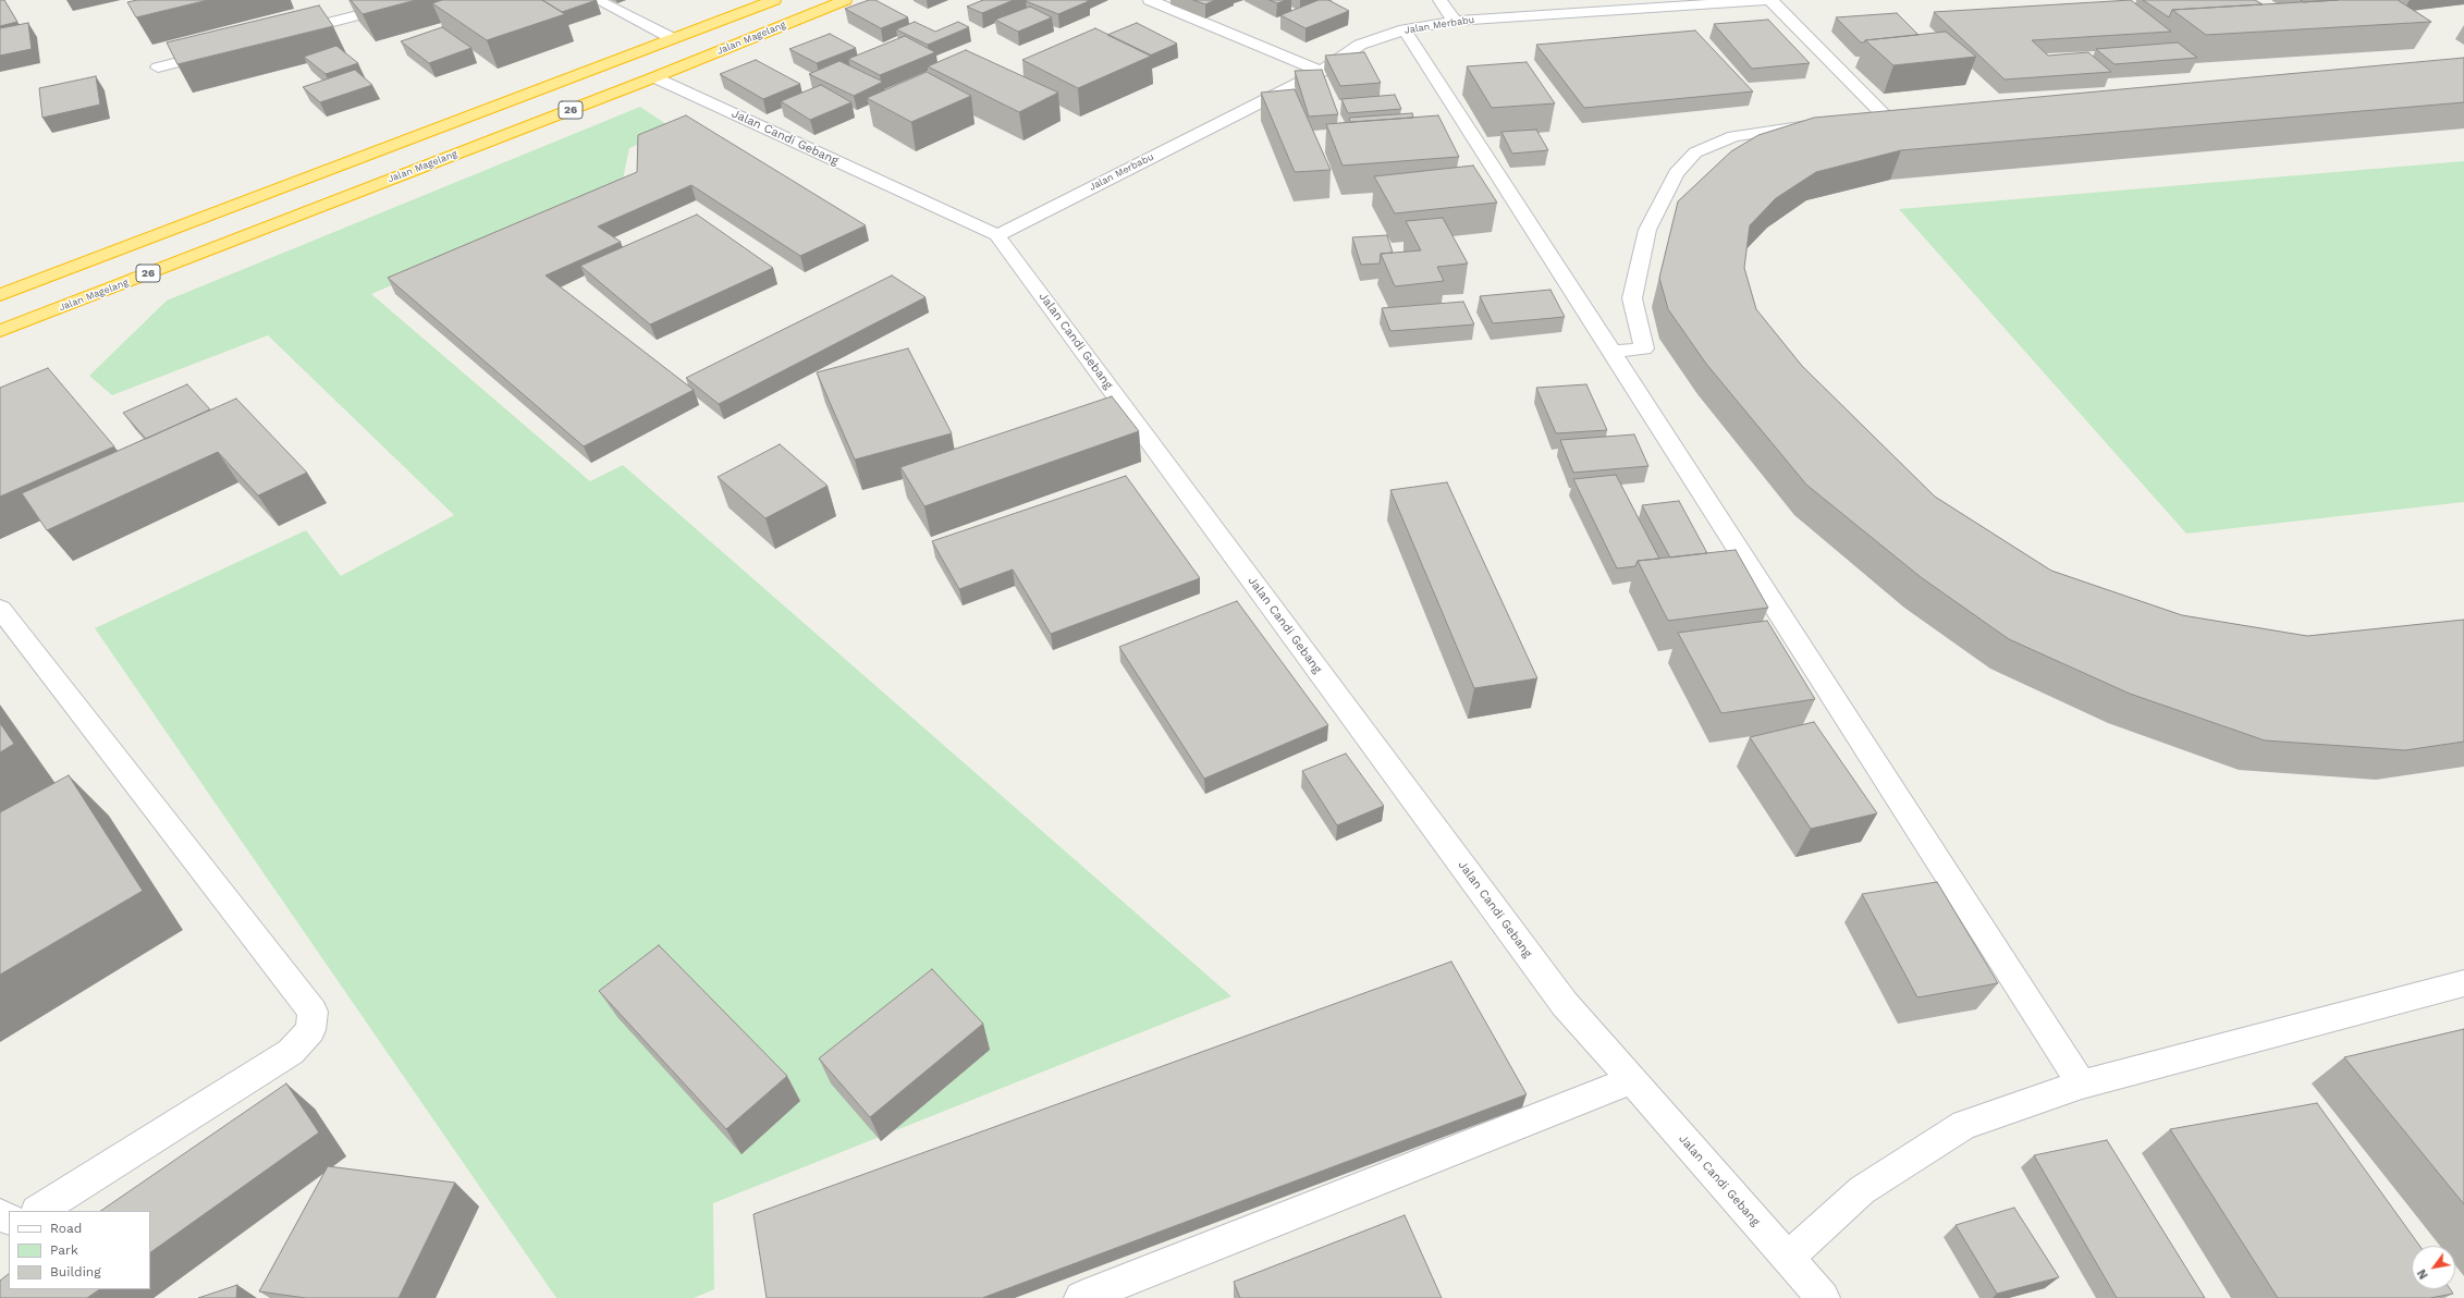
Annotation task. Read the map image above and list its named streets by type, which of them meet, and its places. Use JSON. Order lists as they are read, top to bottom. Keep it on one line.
{"streets":{"highway":["Jalan Magelang","26"],"street":["Jalan Merbabu","Jalan Candi Gebang"]},"crossings":[["Jalan Merbabu","Jalan Candi Gebang"],["Jalan Magelang","Jalan Candi Gebang"]],"legend":["Road","Park","Building"],"north":"bottom left"}
